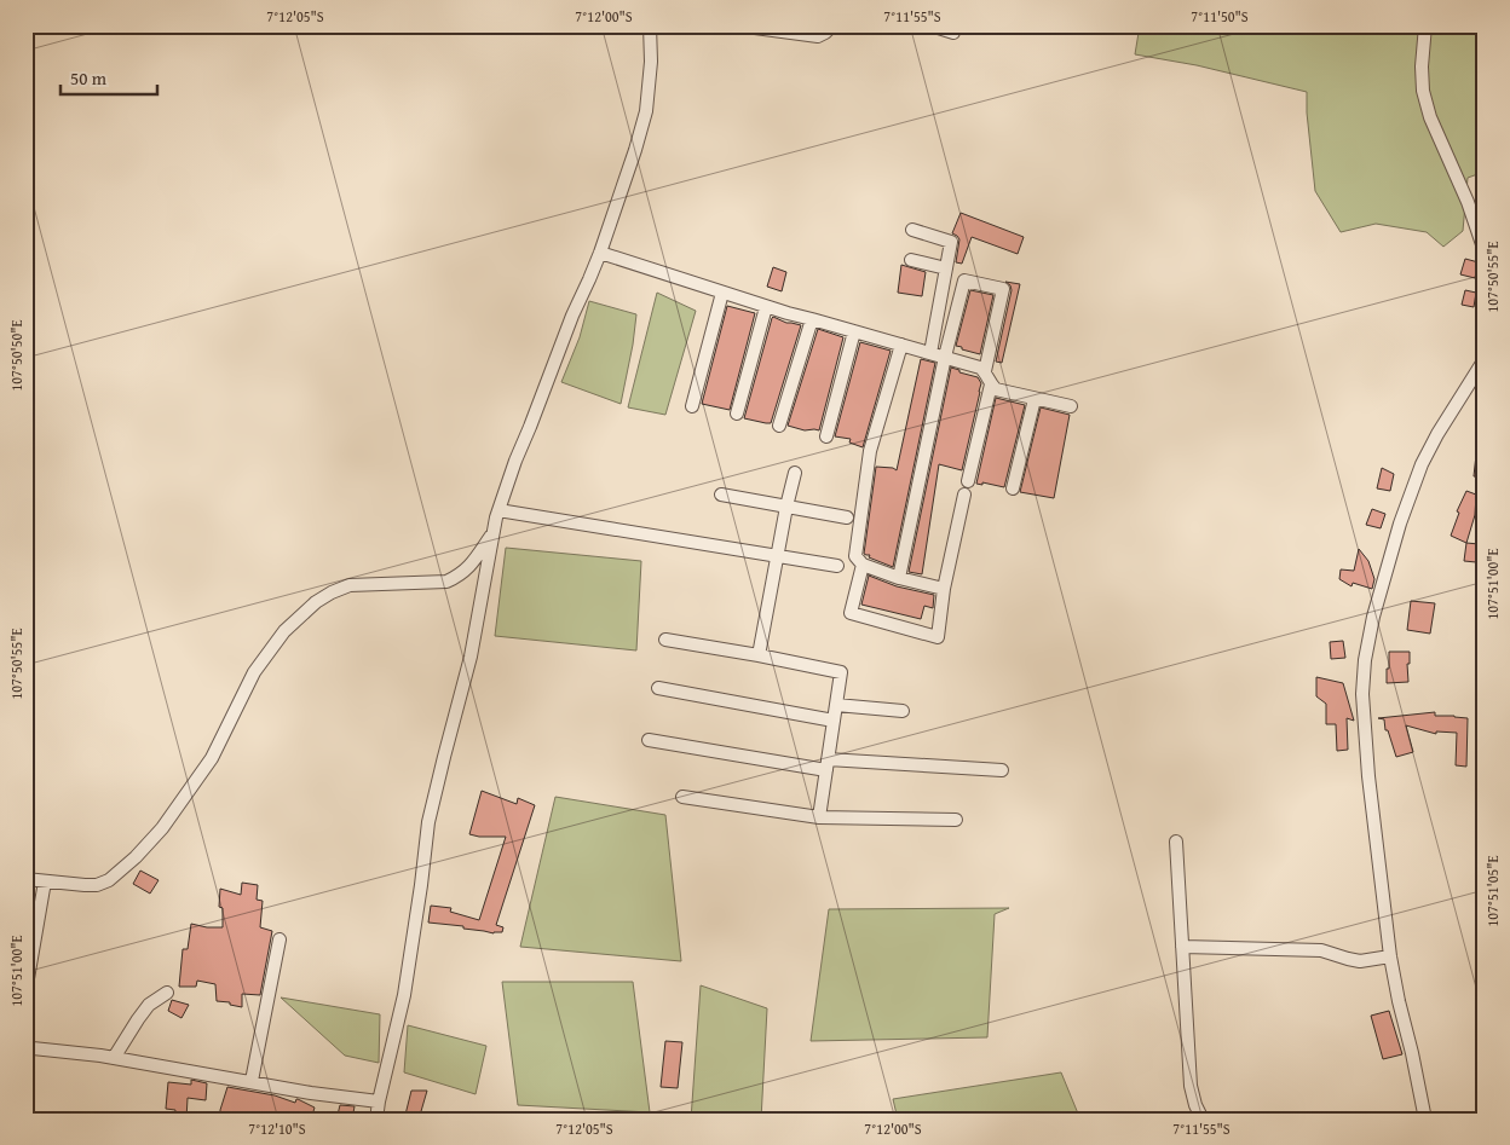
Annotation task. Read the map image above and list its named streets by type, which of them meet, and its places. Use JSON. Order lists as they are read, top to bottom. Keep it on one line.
{"scale_bar":"50 m","coordinates":["7°12'05\"S","7°12'00\"S","7°11'55\"S","7°11'50\"S","107°50'55\"E","107°50'50\"E","107°51'00\"E","107°51'05\"E","7°12'10\"S"]}
